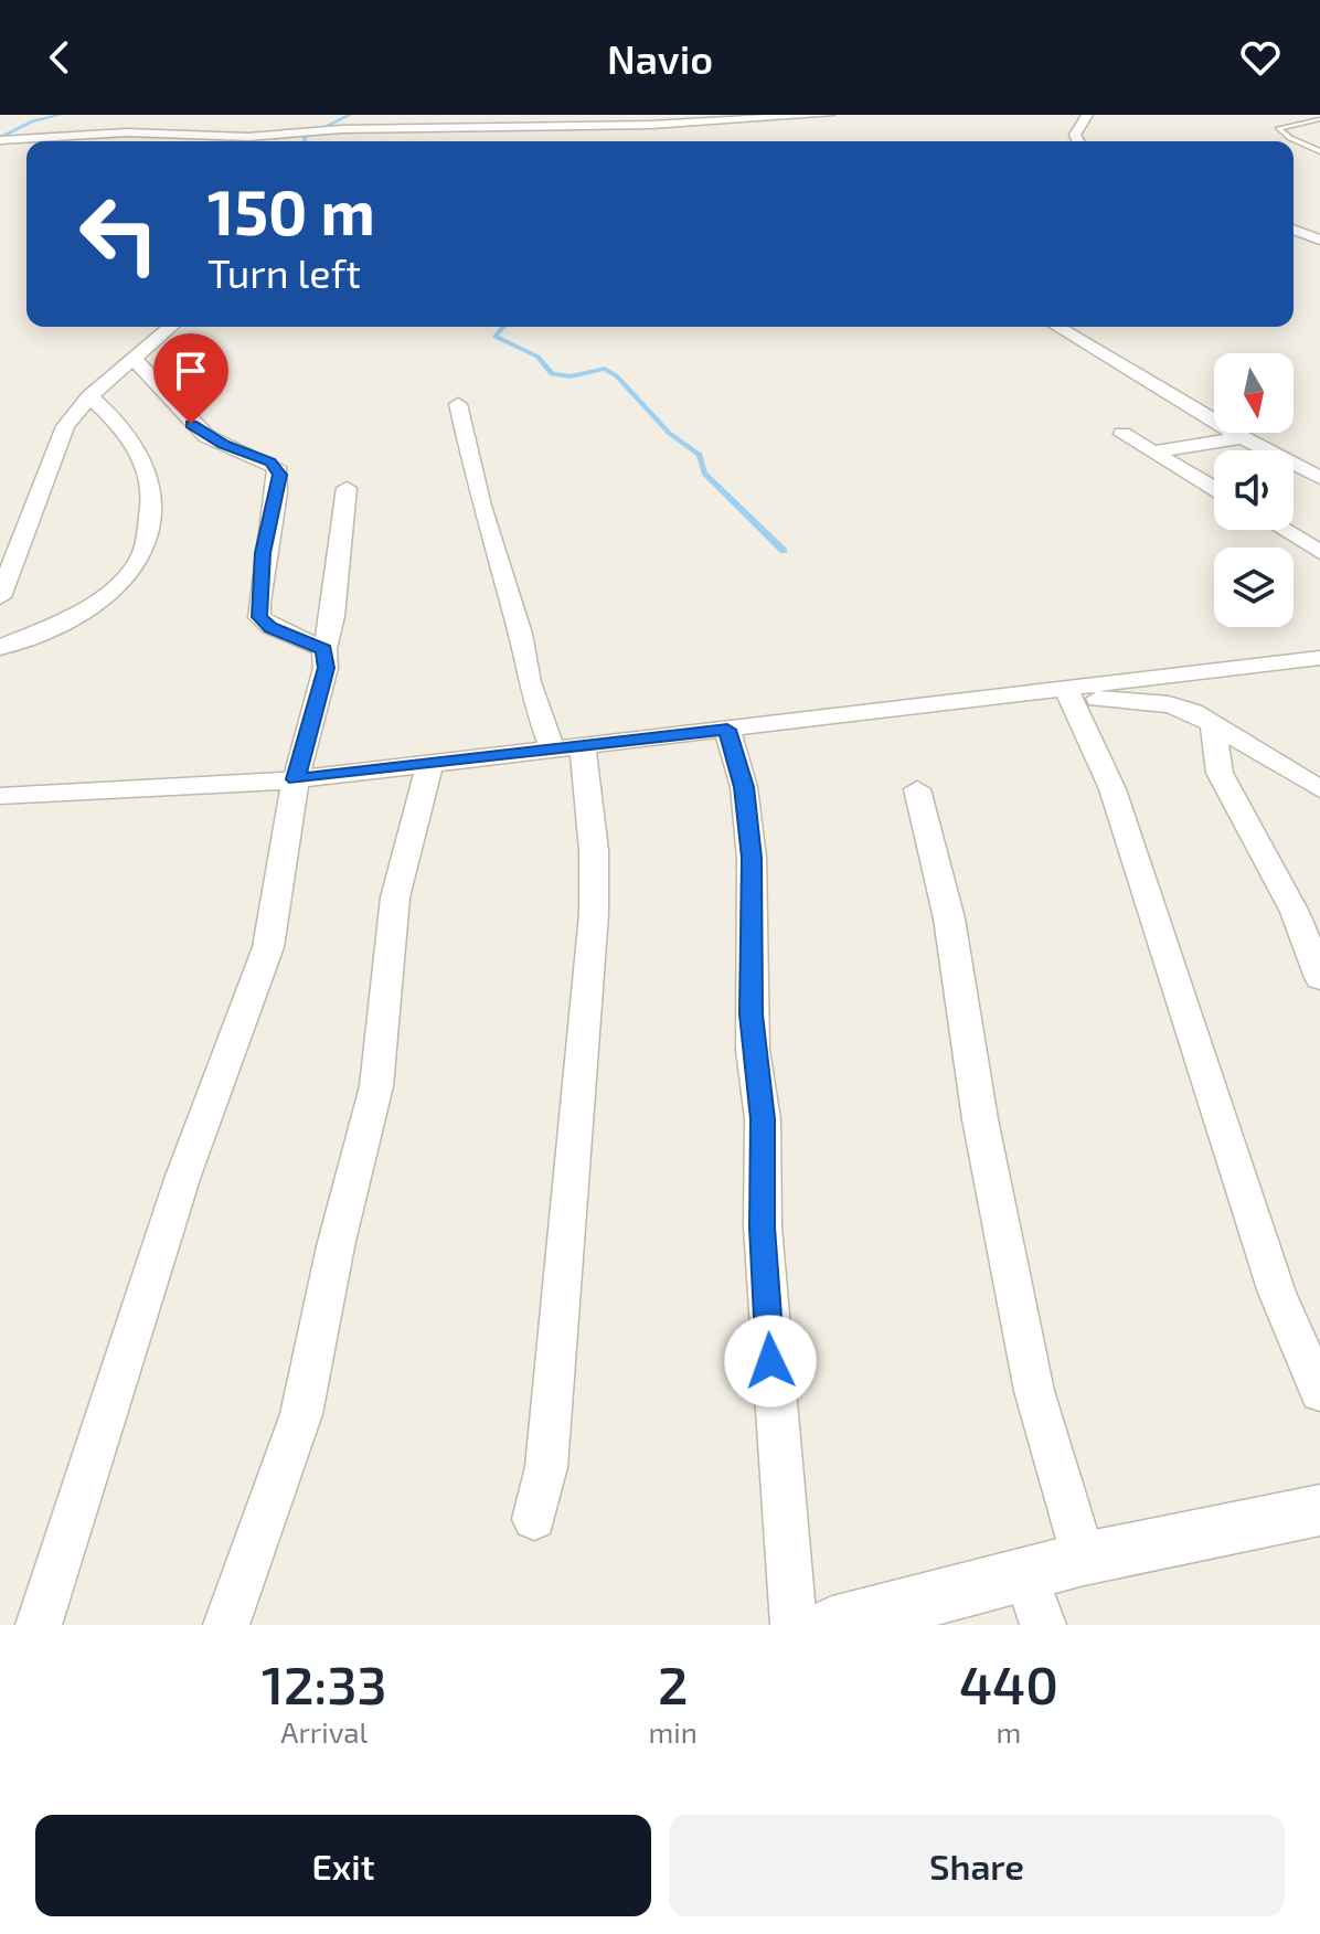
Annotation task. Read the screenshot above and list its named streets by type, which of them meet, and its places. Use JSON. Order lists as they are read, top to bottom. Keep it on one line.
{"north":"bottom","page":{"header":"Navio","turn":["150 m","Turn left"],"eta":["12:33","Arrival","2","min","440","m"],"buttons":["Exit","Share"]}}
